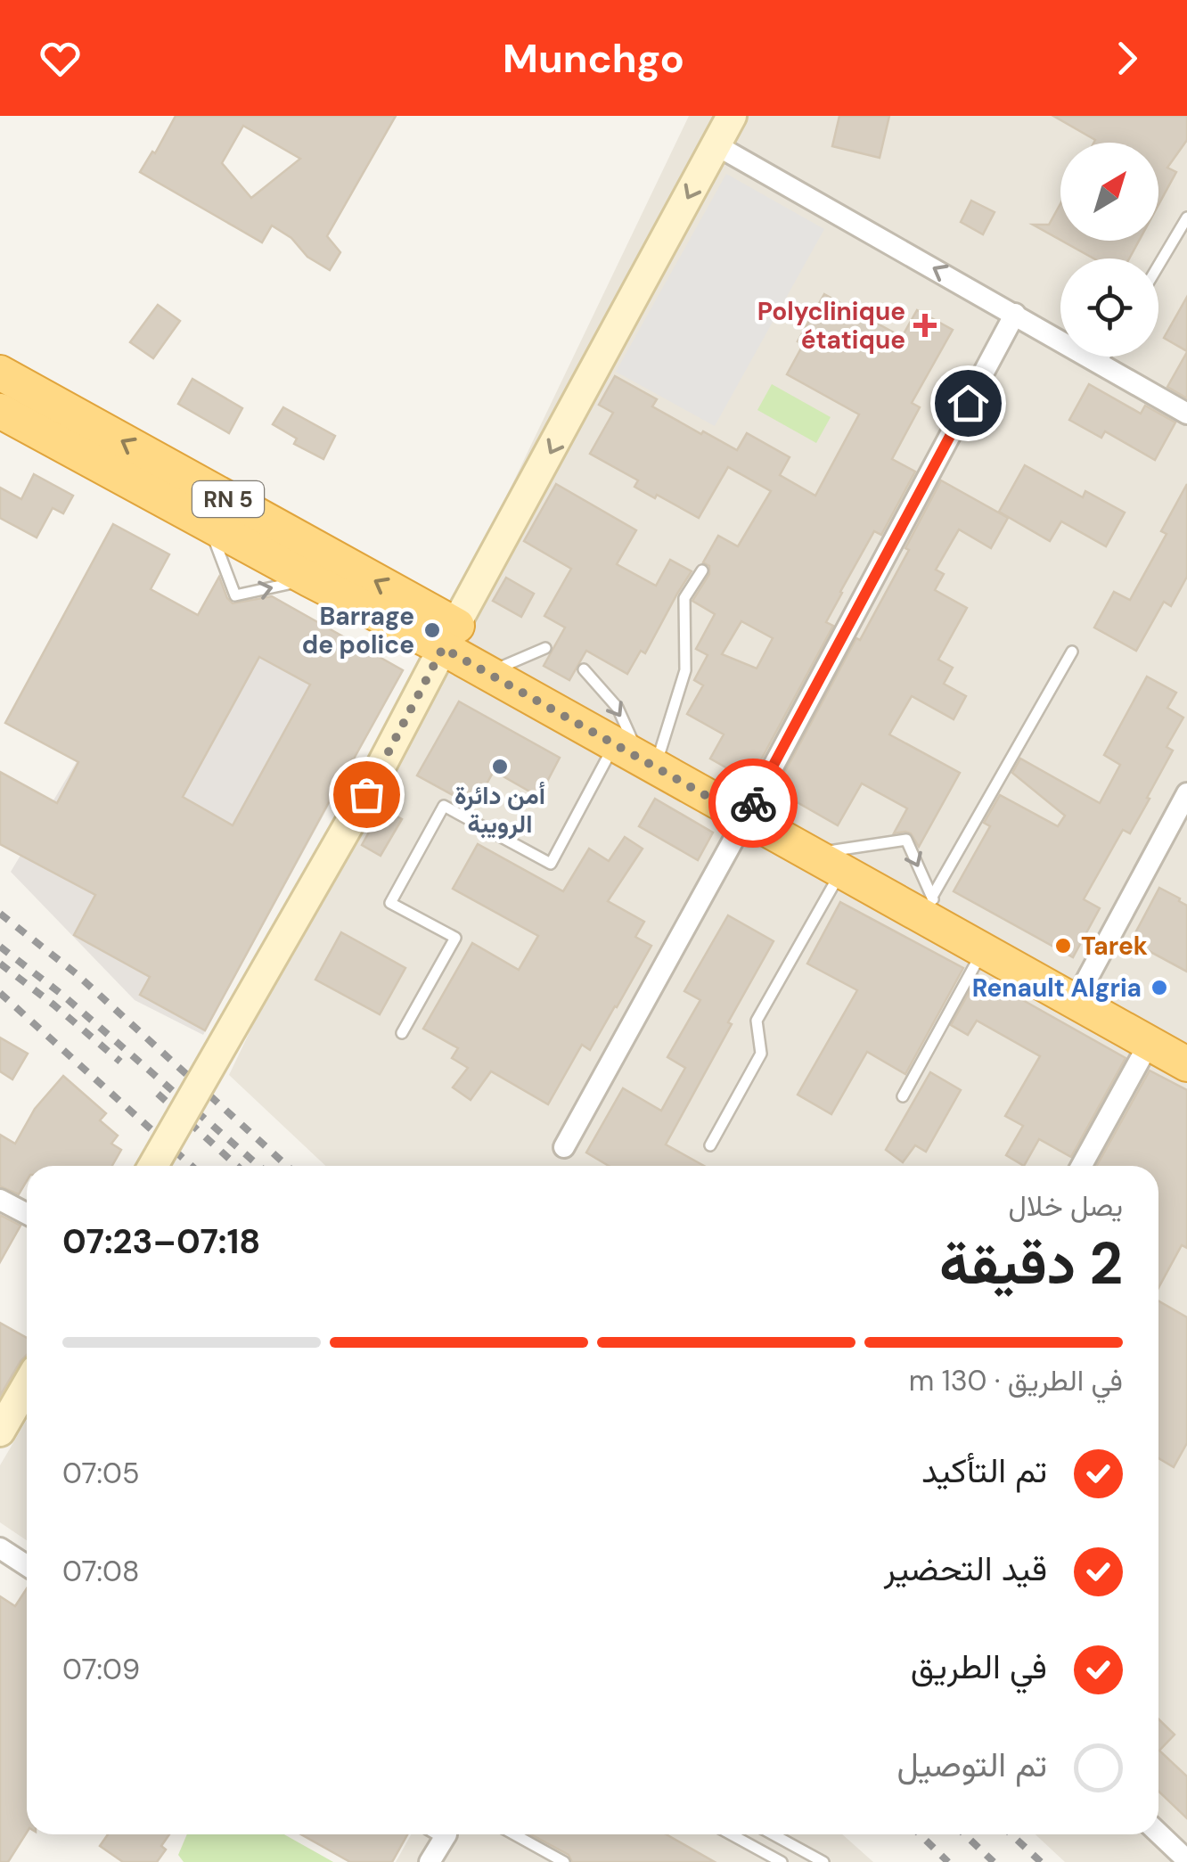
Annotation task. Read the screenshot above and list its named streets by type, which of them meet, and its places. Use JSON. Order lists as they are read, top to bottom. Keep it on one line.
{"streets":{"highway":["RN 5"]},"places":{"health":["Polyclinique étatique"],"other":["Barrage de police","أمن دائرة الرويبة","Tarek","Renault Algria"]},"north":"top right","page":{"header":"Munchgo","heading":["2 دقيقة","يصل خلال","07:18–07:23"],"bar":"في الطريق · 130 m","list":[["تم التأكيد","07:05"],["قيد التحضير","07:08"],["في الطريق","07:09"],"تم التوصيل"]}}
